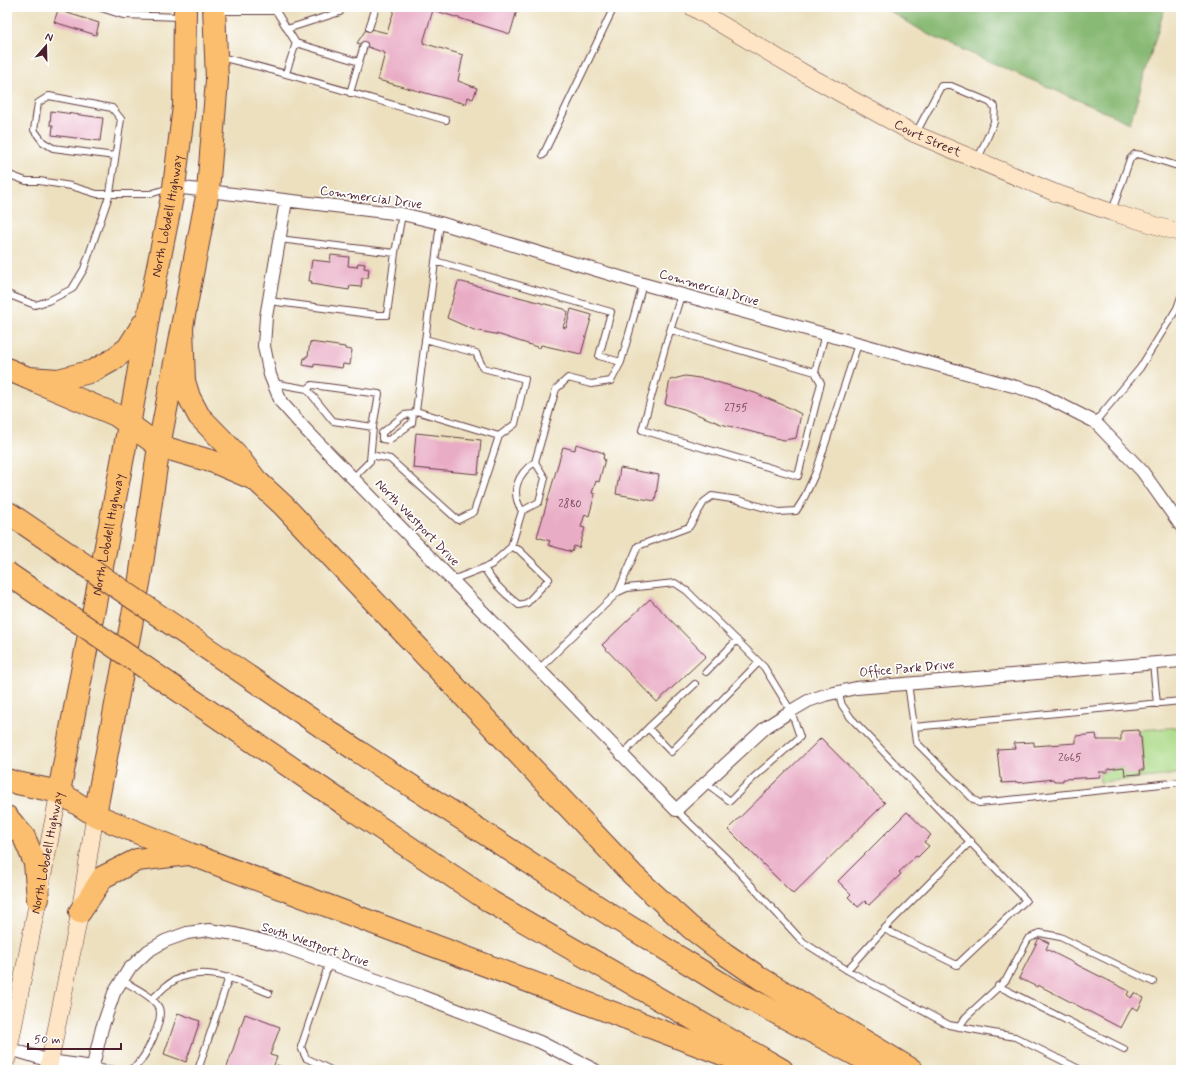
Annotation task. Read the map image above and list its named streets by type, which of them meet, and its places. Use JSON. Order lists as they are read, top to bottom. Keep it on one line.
{"streets":{"highway":["North Lobdell Highway"],"main road":["Court Street"],"street":["Commercial Drive","North Westport Drive","Office Park Drive","South Westport Drive"]},"crossings":[["Commercial Drive","North Lobdell Highway"],["Commercial Drive","North Westport Drive"],["North Westport Drive","Office Park Drive"]],"house_numbers":["2755","2880","2665"],"scale_bar":"50 m","north":"top"}
